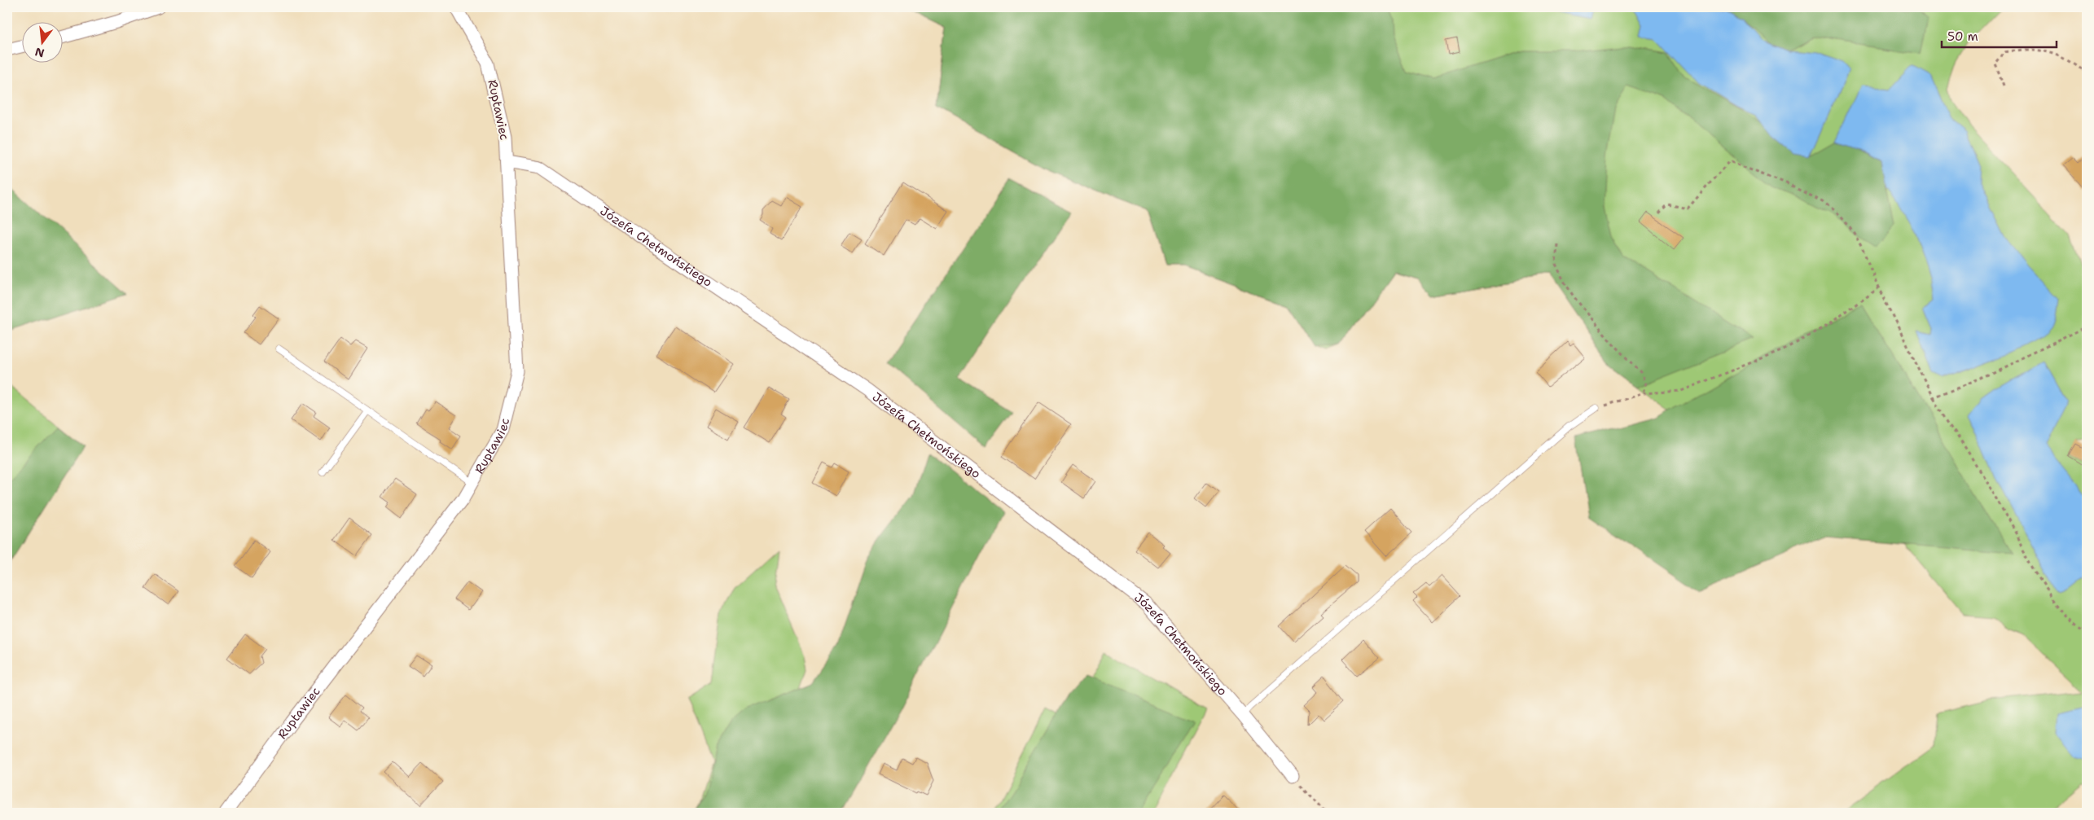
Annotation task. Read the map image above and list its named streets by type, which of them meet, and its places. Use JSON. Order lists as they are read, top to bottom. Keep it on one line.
{"streets":{"street":["Ruptawiec","Józefa Chełmońskiego"]},"crossings":[["Ruptawiec","Józefa Chełmońskiego"]],"scale_bar":"50 m","north":"bottom"}
